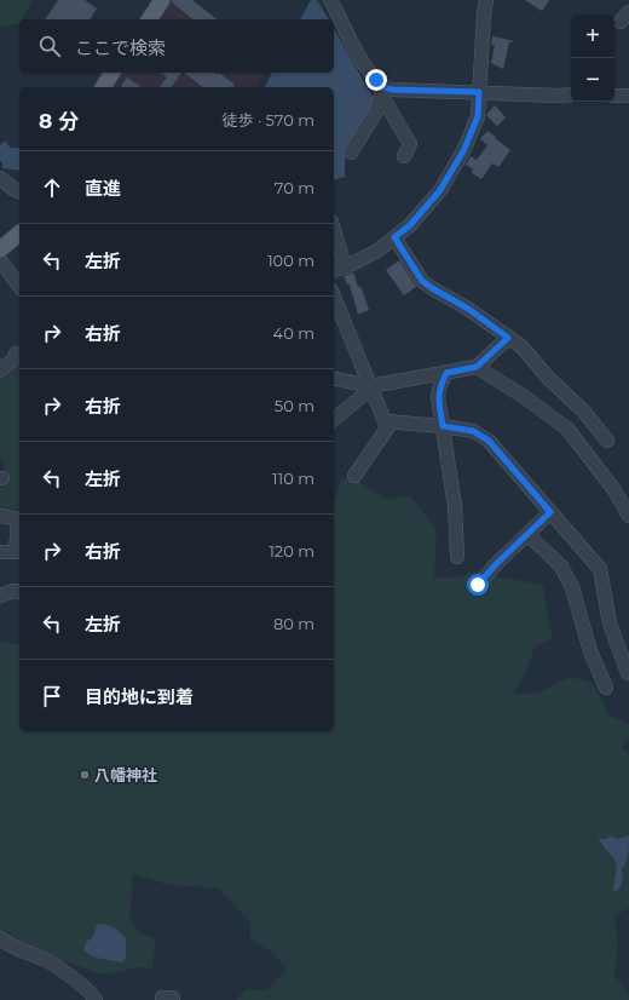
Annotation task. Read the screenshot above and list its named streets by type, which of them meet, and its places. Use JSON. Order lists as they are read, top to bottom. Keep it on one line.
{"places":["八幡神社"],"page":{"map_buttons":["+","−"],"search":"ここで検索","heading":["8 分","徒歩 · 570 m"],"list":[["直進","70 m"],["左折","100 m"],["右折","40 m"],["右折","50 m"],["左折","110 m"],["右折","120 m"],["左折","80 m"],"目的地に到着"]}}
